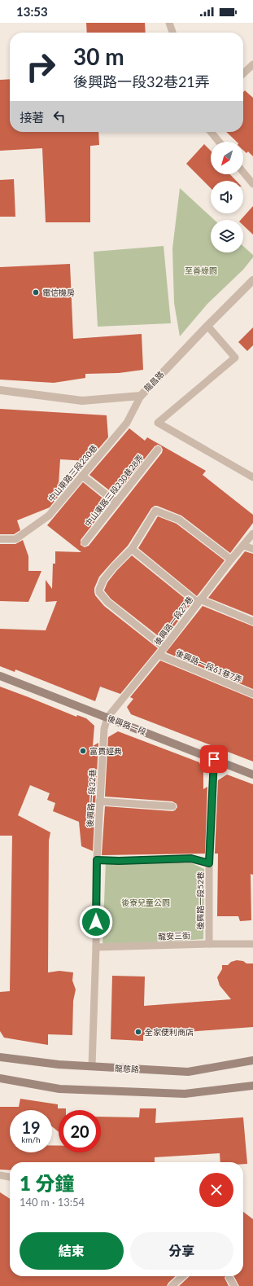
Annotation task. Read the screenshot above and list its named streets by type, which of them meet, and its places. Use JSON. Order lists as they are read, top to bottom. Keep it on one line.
{"streets":{"street":["龍昌路","後興路一段","龍慈路"],"lane":["中山東路三段230巷","中山東路三段230巷28弄","後興路一段27巷","後興路一段61巷7弄","後興路一段32巷","後興路一段52巷","龍安三街"]},"crossings":[["龍昌路","中山東路三段230巷"],["後興路一段27巷","後興路一段61巷7弄"],["後興路一段27巷","後興路一段"],["後興路一段27巷","後興路一段32巷"],["後興路一段","後興路一段32巷"],["後興路一段","後興路一段52巷"],["後興路一段32巷","龍安三街"],["後興路一段32巷","龍慈路"],["後興路一段52巷","龍安三街"]],"parks":["至善綠園","後寮兒童公園"],"places":["電信機房","富貴經典","全家便利商店"],"north":"bottom left","page":{"status":"13:53","turn":["30 m","後興路一段32巷21弄"],"then":"接著","speed":"19 km/h","limit":"20","heading":["1 分鐘","140 m · 13:54"],"buttons":["結束","分享"]}}
